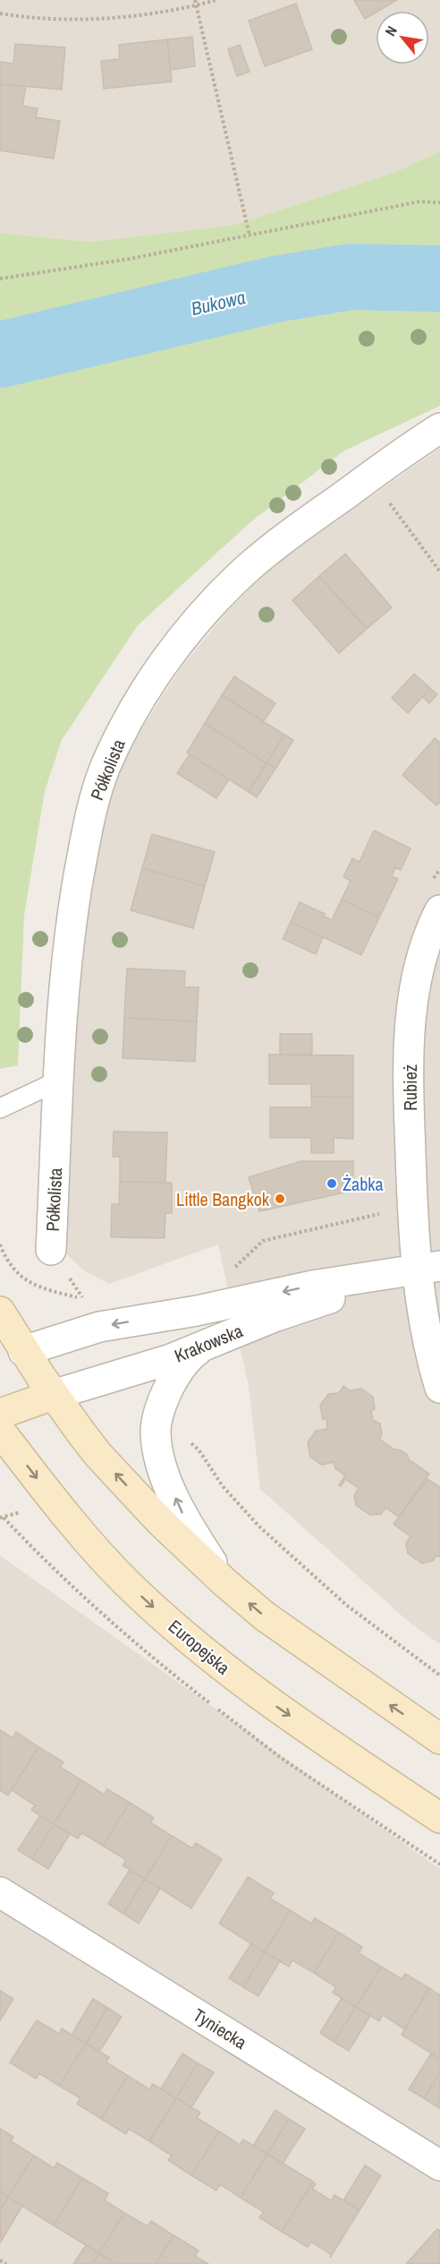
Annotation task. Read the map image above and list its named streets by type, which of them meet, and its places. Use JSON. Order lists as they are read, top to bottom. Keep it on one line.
{"streets":{"main road":["Krakowska","Europejska"],"street":["Półkolista","Rubież","Tyniecka"]},"crossings":[["Rubież","Krakowska"]],"water":["Bukowa"],"places":["Żabka","Little Bangkok"],"north":"top left"}
